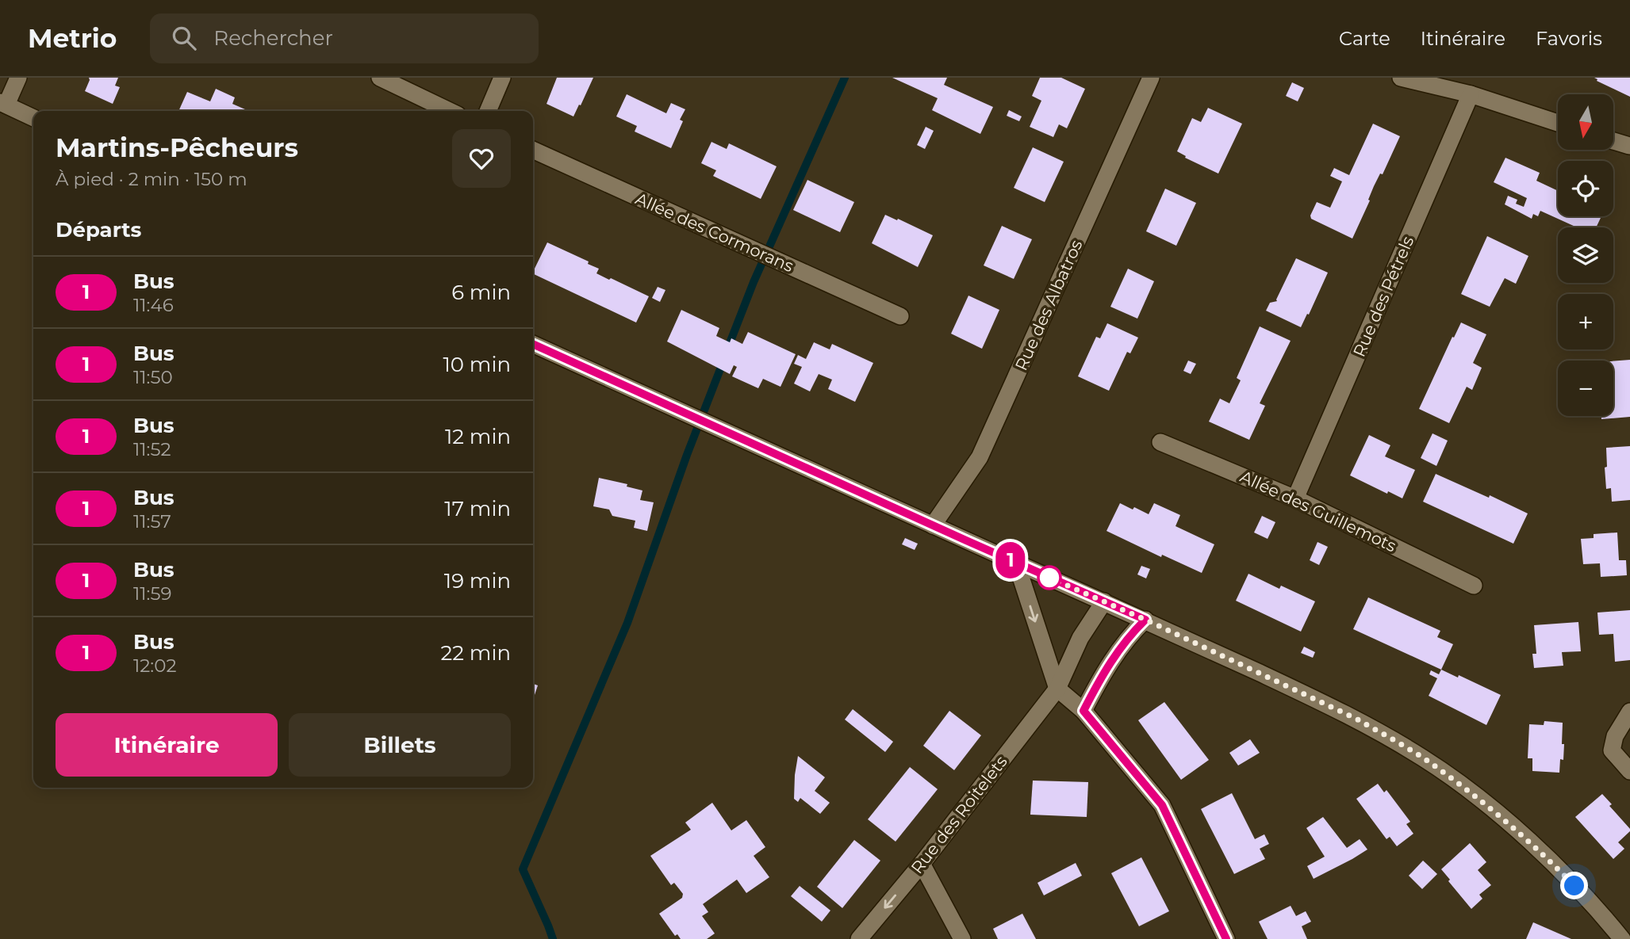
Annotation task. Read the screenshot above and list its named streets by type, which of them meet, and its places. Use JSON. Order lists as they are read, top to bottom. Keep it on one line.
{"streets":{"street":["Allée des Cormorans","Rue des Pétrels","Rue des Albatros","Allée des Guillemots","Rue des Roitelets"]},"crossings":[["Rue des Pétrels","Allée des Guillemots"]],"lines":["bus line 1"],"north":"bottom","page":{"header":"Metrio","search":"Rechercher","nav":["Carte","Itinéraire","Favoris"],"on_map":"1","map_buttons":["+","−"],"heading":[["Martins-Pêcheurs","À pied · 2 min · 150 m"],"Départs"],"list":[{"mark":"1","name":"Bus","note":"11:46","value":"6 min"},{"mark":"1","name":"Bus","note":"11:50","value":"10 min"},{"mark":"1","name":"Bus","note":"11:52","value":"12 min"},{"mark":"1","name":"Bus","note":"11:57","value":"17 min"},{"mark":"1","name":"Bus","note":"11:59","value":"19 min"},{"mark":"1","name":"Bus","note":"12:02","value":"22 min"}],"buttons":["Itinéraire","Billets"]}}
